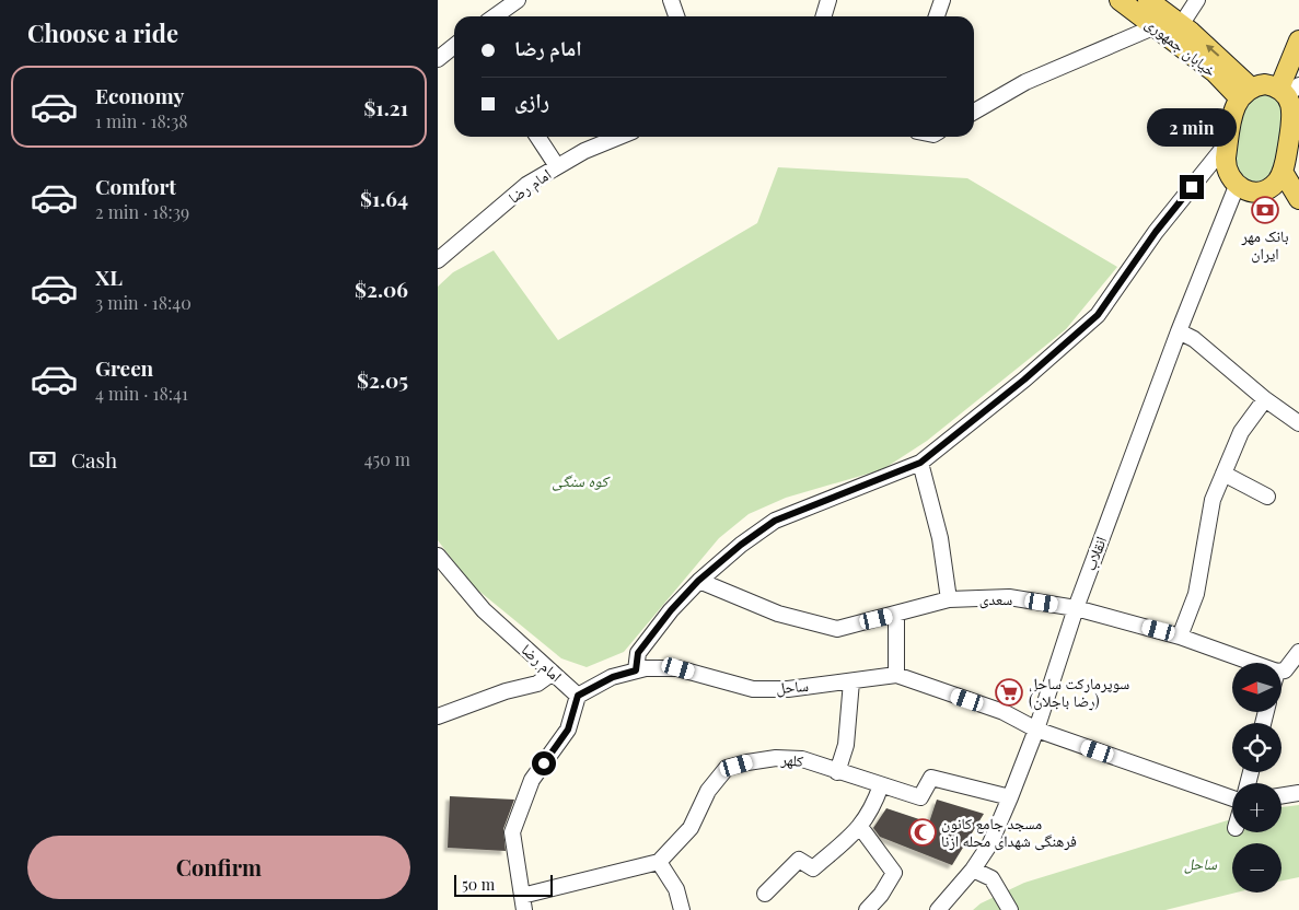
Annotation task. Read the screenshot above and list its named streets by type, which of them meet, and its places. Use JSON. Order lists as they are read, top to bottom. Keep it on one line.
{"streets":{"main road":["خیابان جمهوری"],"street":["امام رضا","انقلاب","سعدی","ساحل","کلهر"]},"crossings":[["امام رضا","ساحل"],["انقلاب","سعدی"],["انقلاب","ساحل"],["انقلاب","کلهر"]],"parks":["کوه سنگی","ساحل"],"places":{"bank":["بانک مهر ایران"],"supermarket":["سوپرمارکت ساحل (رضا باجلان)"],"mosque":["مسجد جامع کانون فرهنگی شهدای محله ازنا"]},"scale_bar":"50 m","north":"left","page":{"heading":"Choose a ride","banner":["امام رضا","رازی"],"list":[{"name":"Economy","note":"1 min · 18:38","value":"$1.21"},{"name":"Comfort","note":"2 min · 18:39","value":"$1.64"},{"name":"XL","note":"3 min · 18:40","value":"$2.06"},{"name":"Green","note":"4 min · 18:41","value":"$2.05"}],"bubble":"2 min","pay":["Cash","450 m"],"map_buttons":["+","−"],"buttons":"Confirm","scale":"50 m"}}
